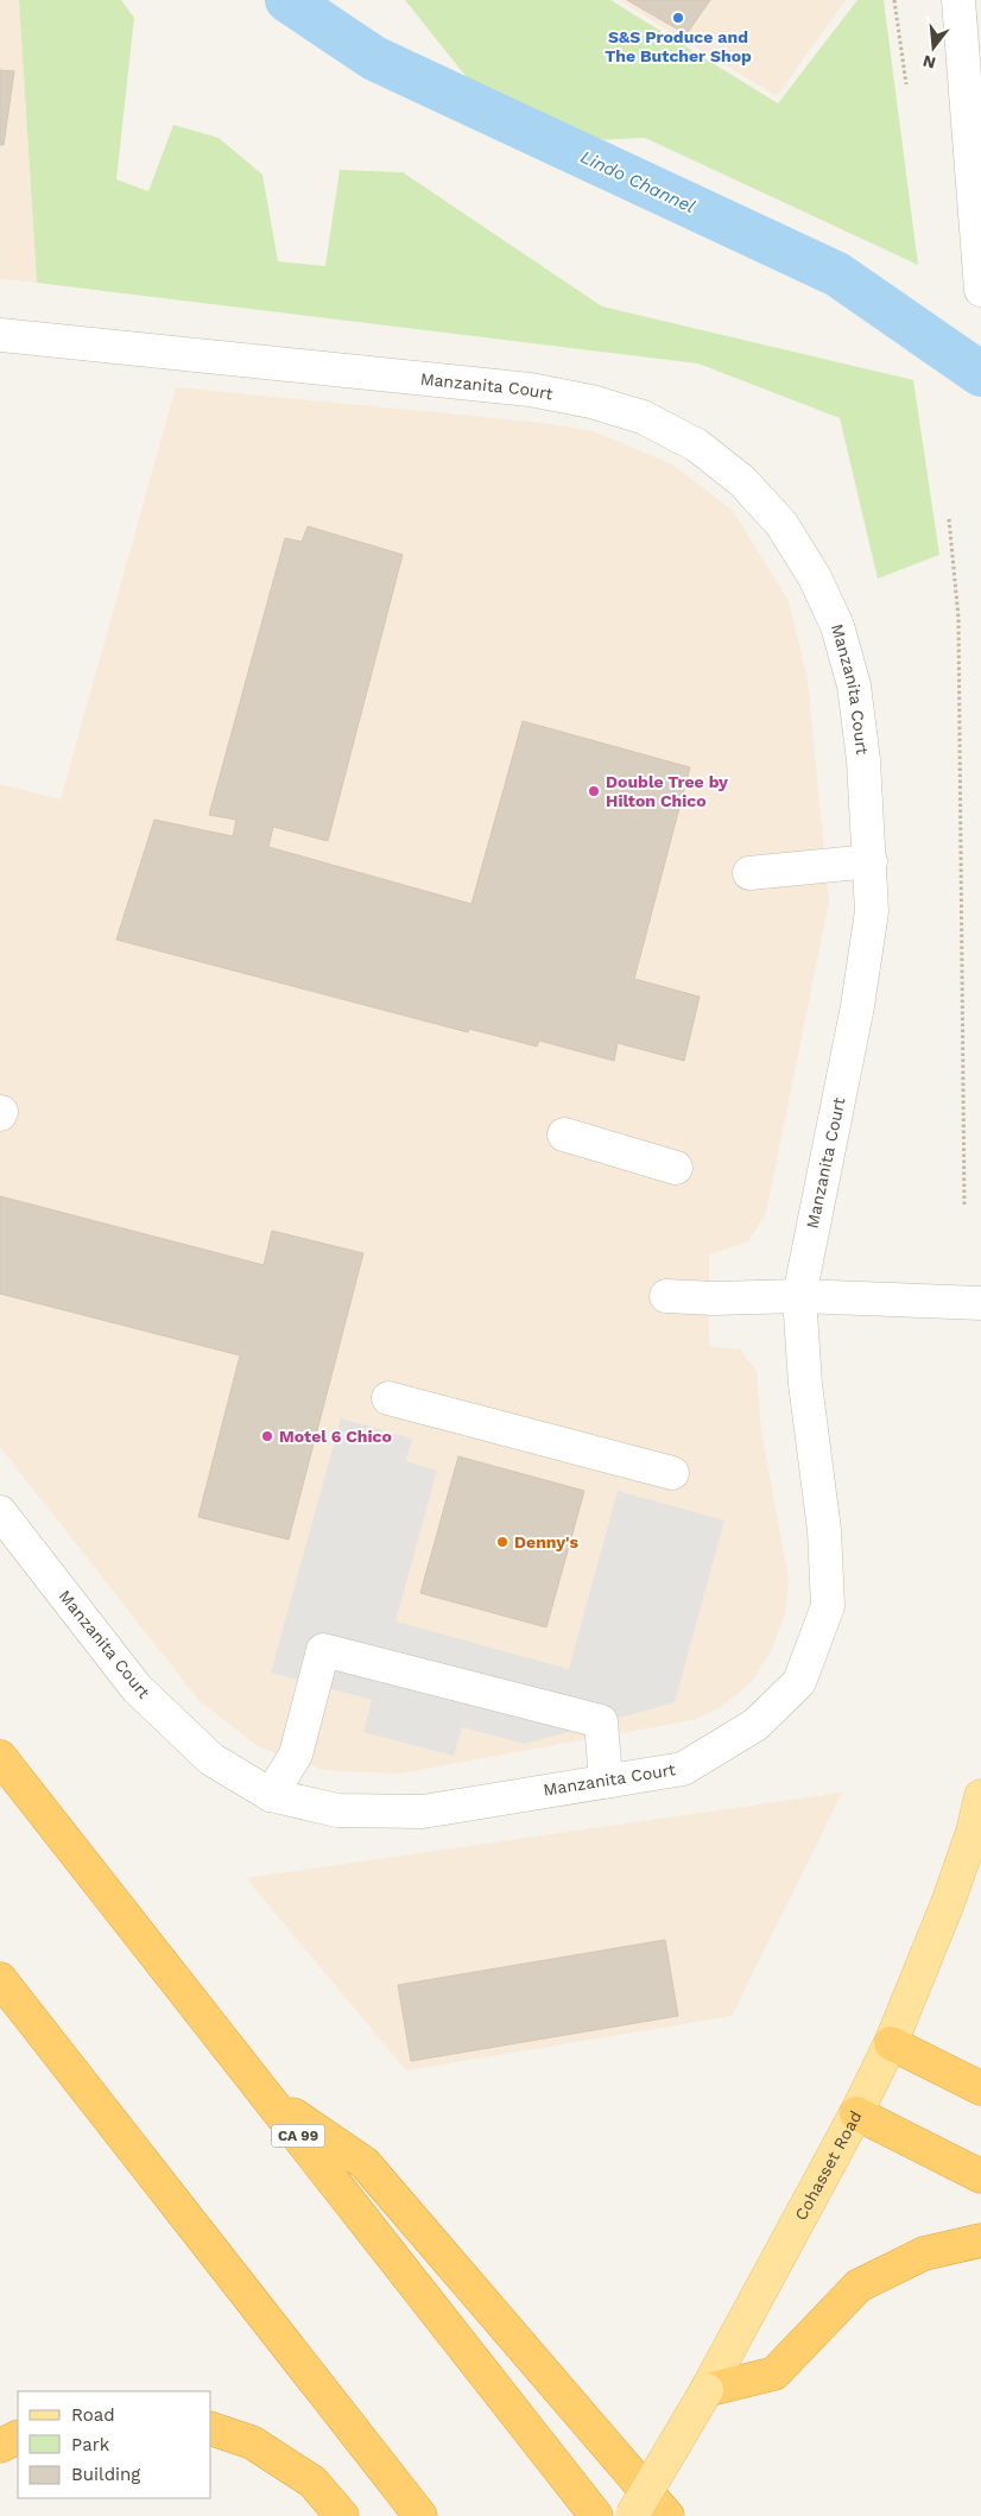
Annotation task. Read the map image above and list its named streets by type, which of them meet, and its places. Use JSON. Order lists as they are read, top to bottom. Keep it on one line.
{"streets":{"highway":["CA 99"],"main road":["Cohasset Road"],"street":["Manzanita Court"]},"water":["Lindo Channel"],"places":["S&S Produce and The Butcher Shop","Double Tree by Hilton Chico","Motel 6 Chico","Denny's"],"legend":["Road","Park","Building"],"north":"bottom"}
